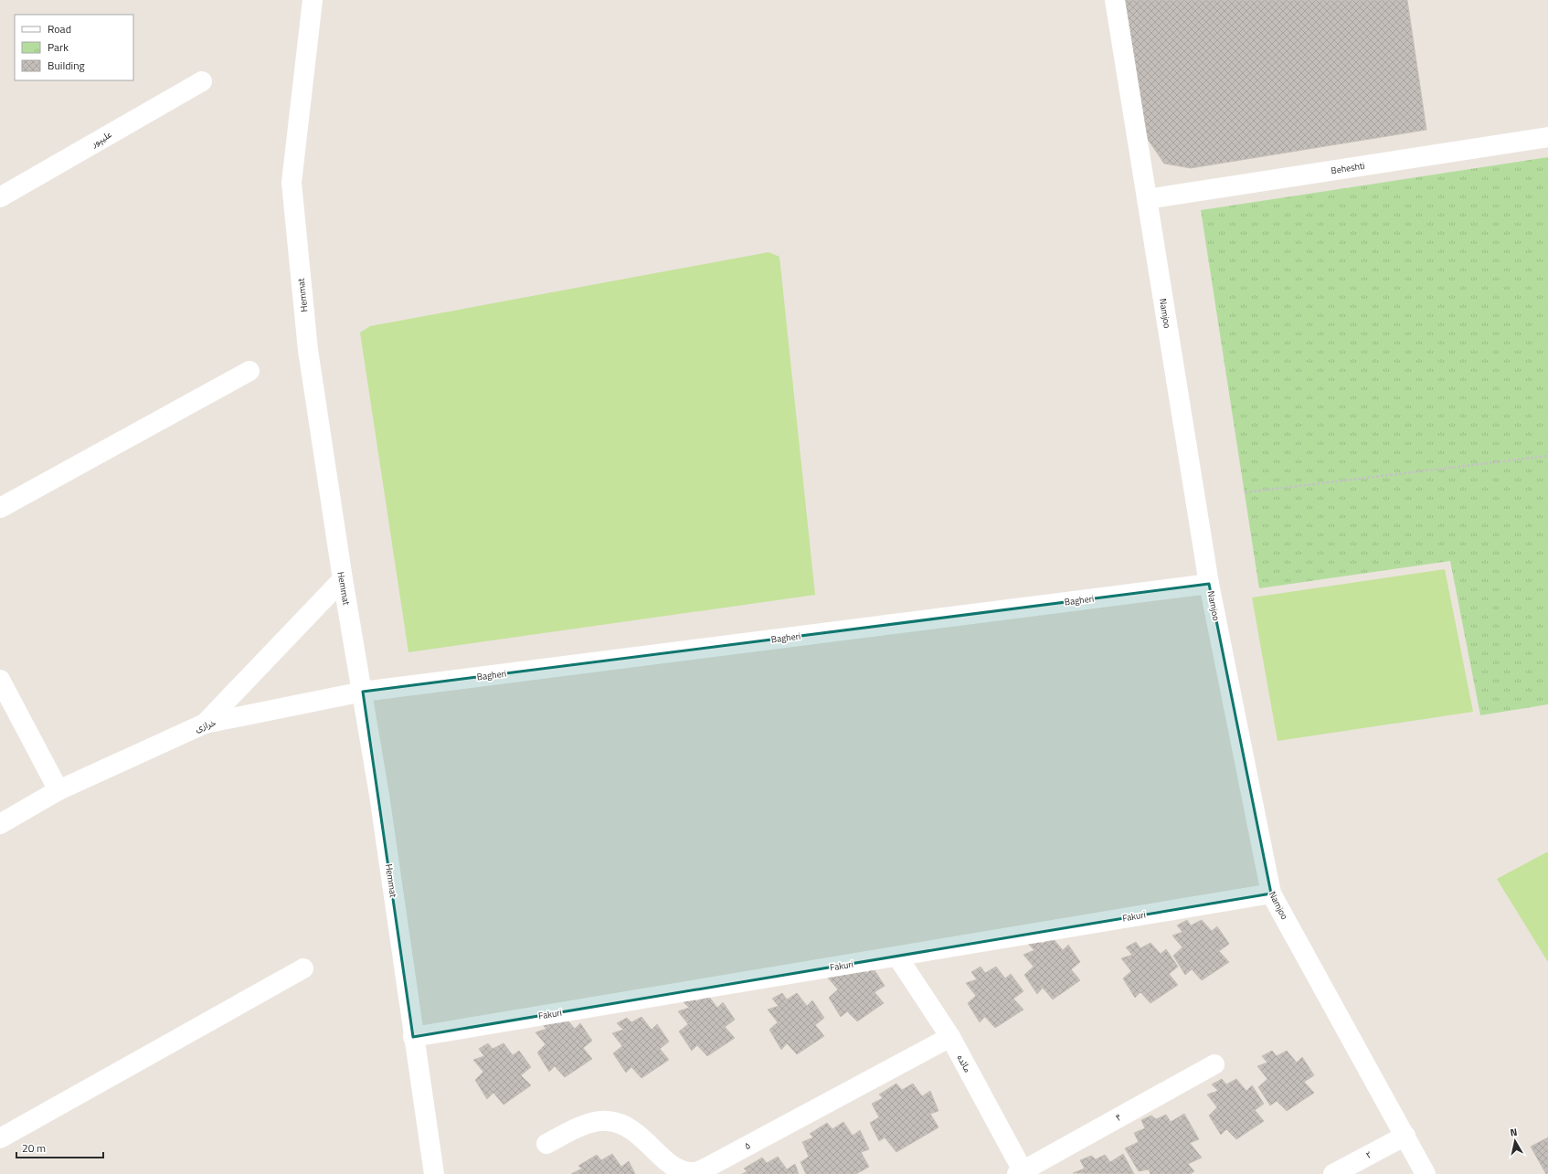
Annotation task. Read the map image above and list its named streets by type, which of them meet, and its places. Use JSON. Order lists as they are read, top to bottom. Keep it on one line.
{"streets":{"street":["علیپور","Beheshti","Hemmat","Namjoo","Bagheri","خرازی","Fakuri","مائده","۴","۵","۲"]},"crossings":[["Beheshti","Namjoo"],["Hemmat","Bagheri"],["Hemmat","خرازی"],["Hemmat","Fakuri"],["Namjoo","Bagheri"],["Namjoo","Fakuri"],["Namjoo","۲"],["Bagheri","خرازی"],["Fakuri","مائده"],["مائده","۴"],["مائده","۵"]],"legend":["Road","Park","Building"],"scale_bar":"20 m","north":"top"}
